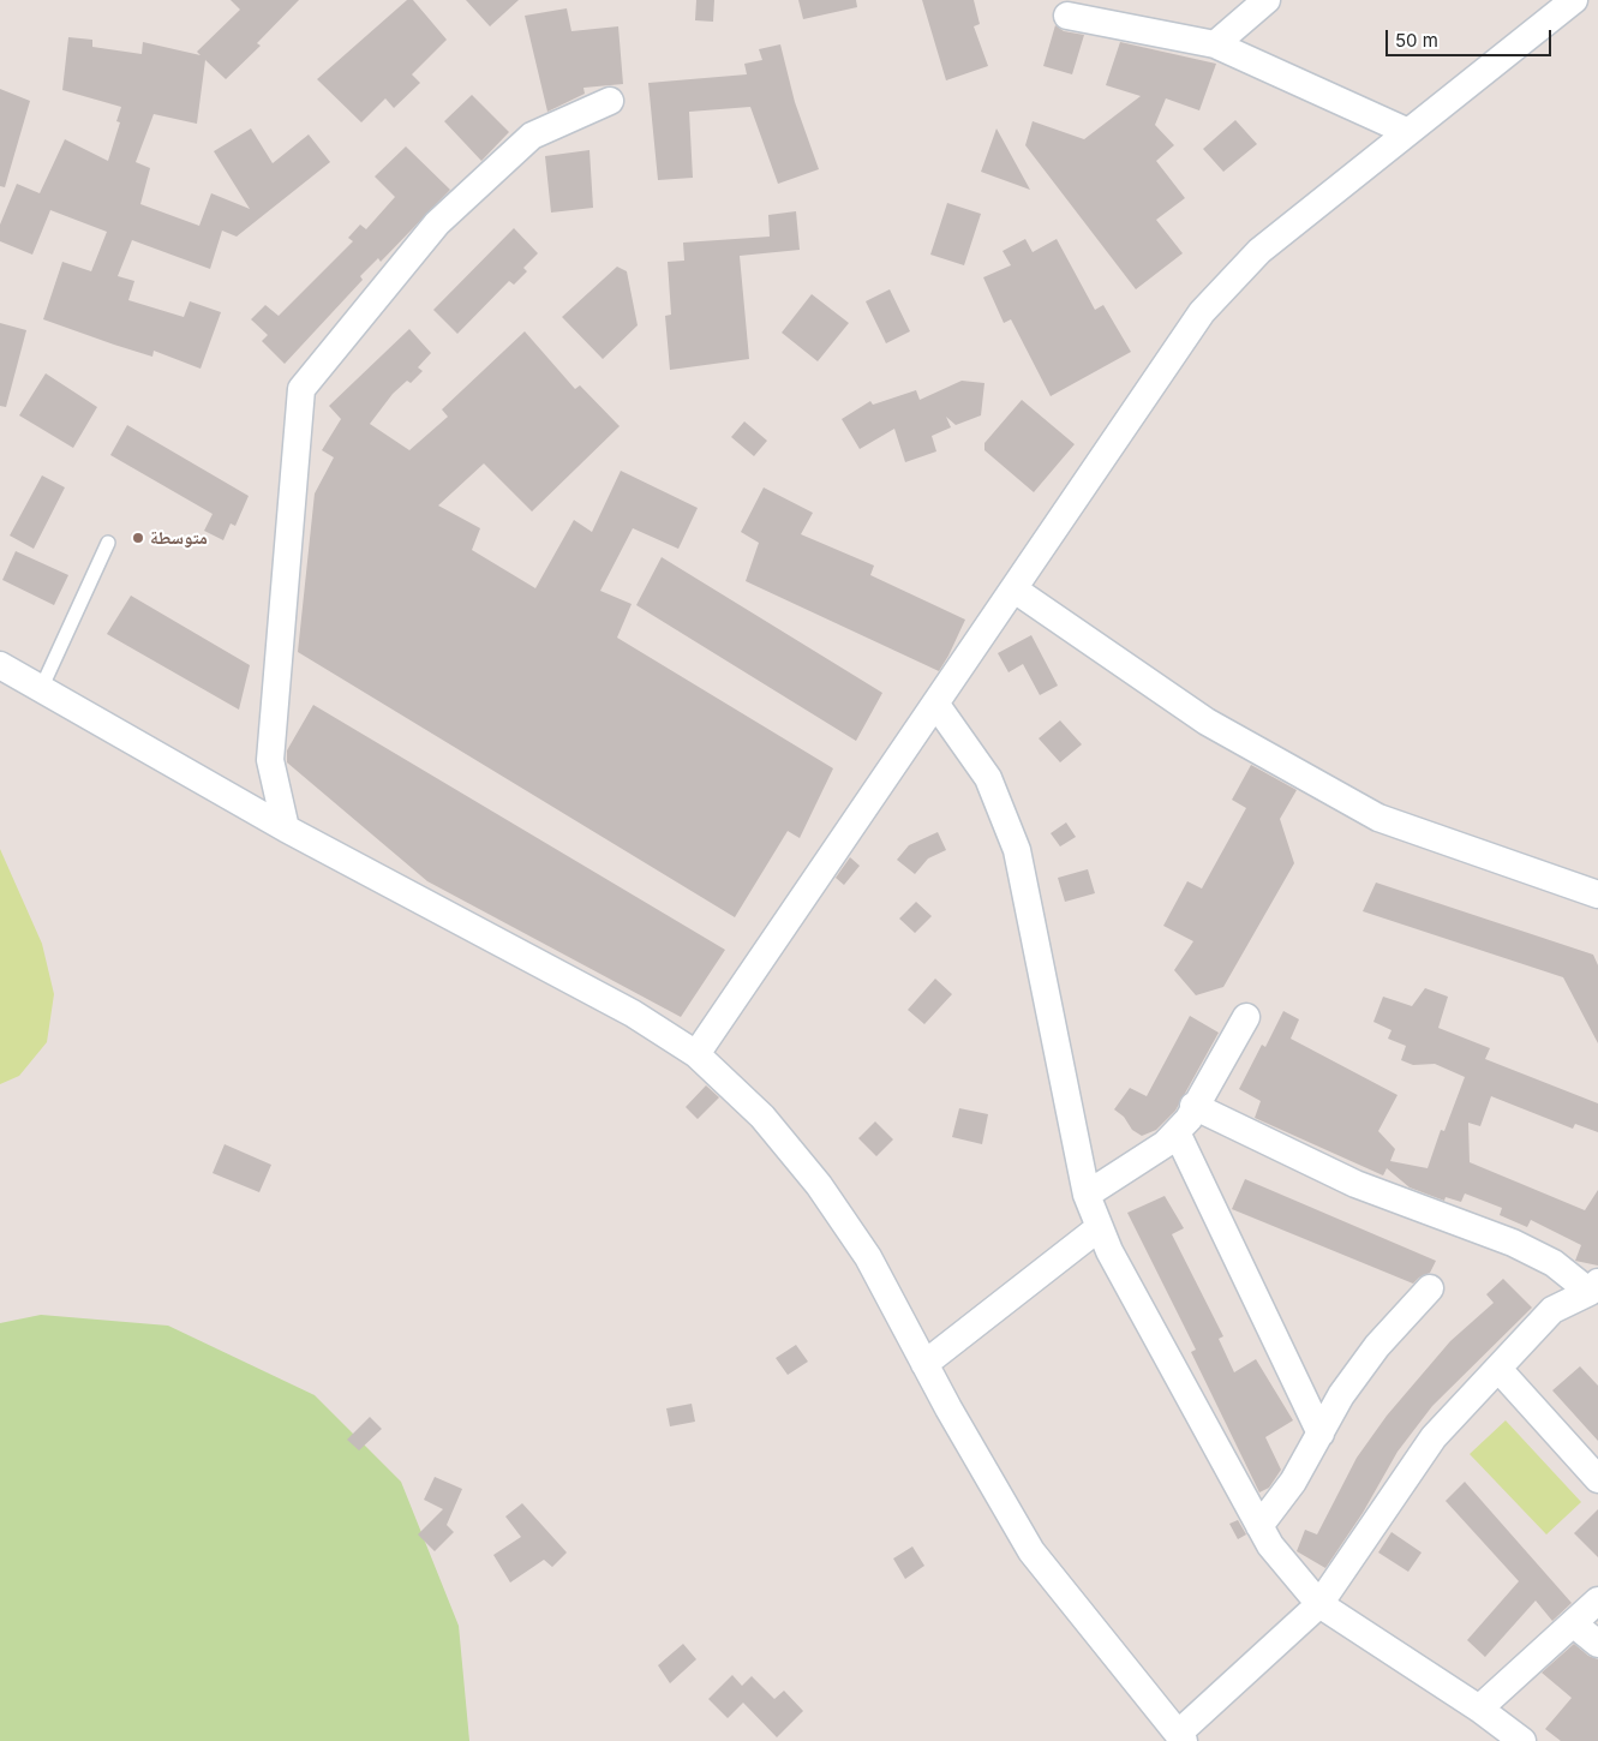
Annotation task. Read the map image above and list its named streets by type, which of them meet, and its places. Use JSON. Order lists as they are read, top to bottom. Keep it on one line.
{"places":["متوسطة"],"scale_bar":"50 m"}
